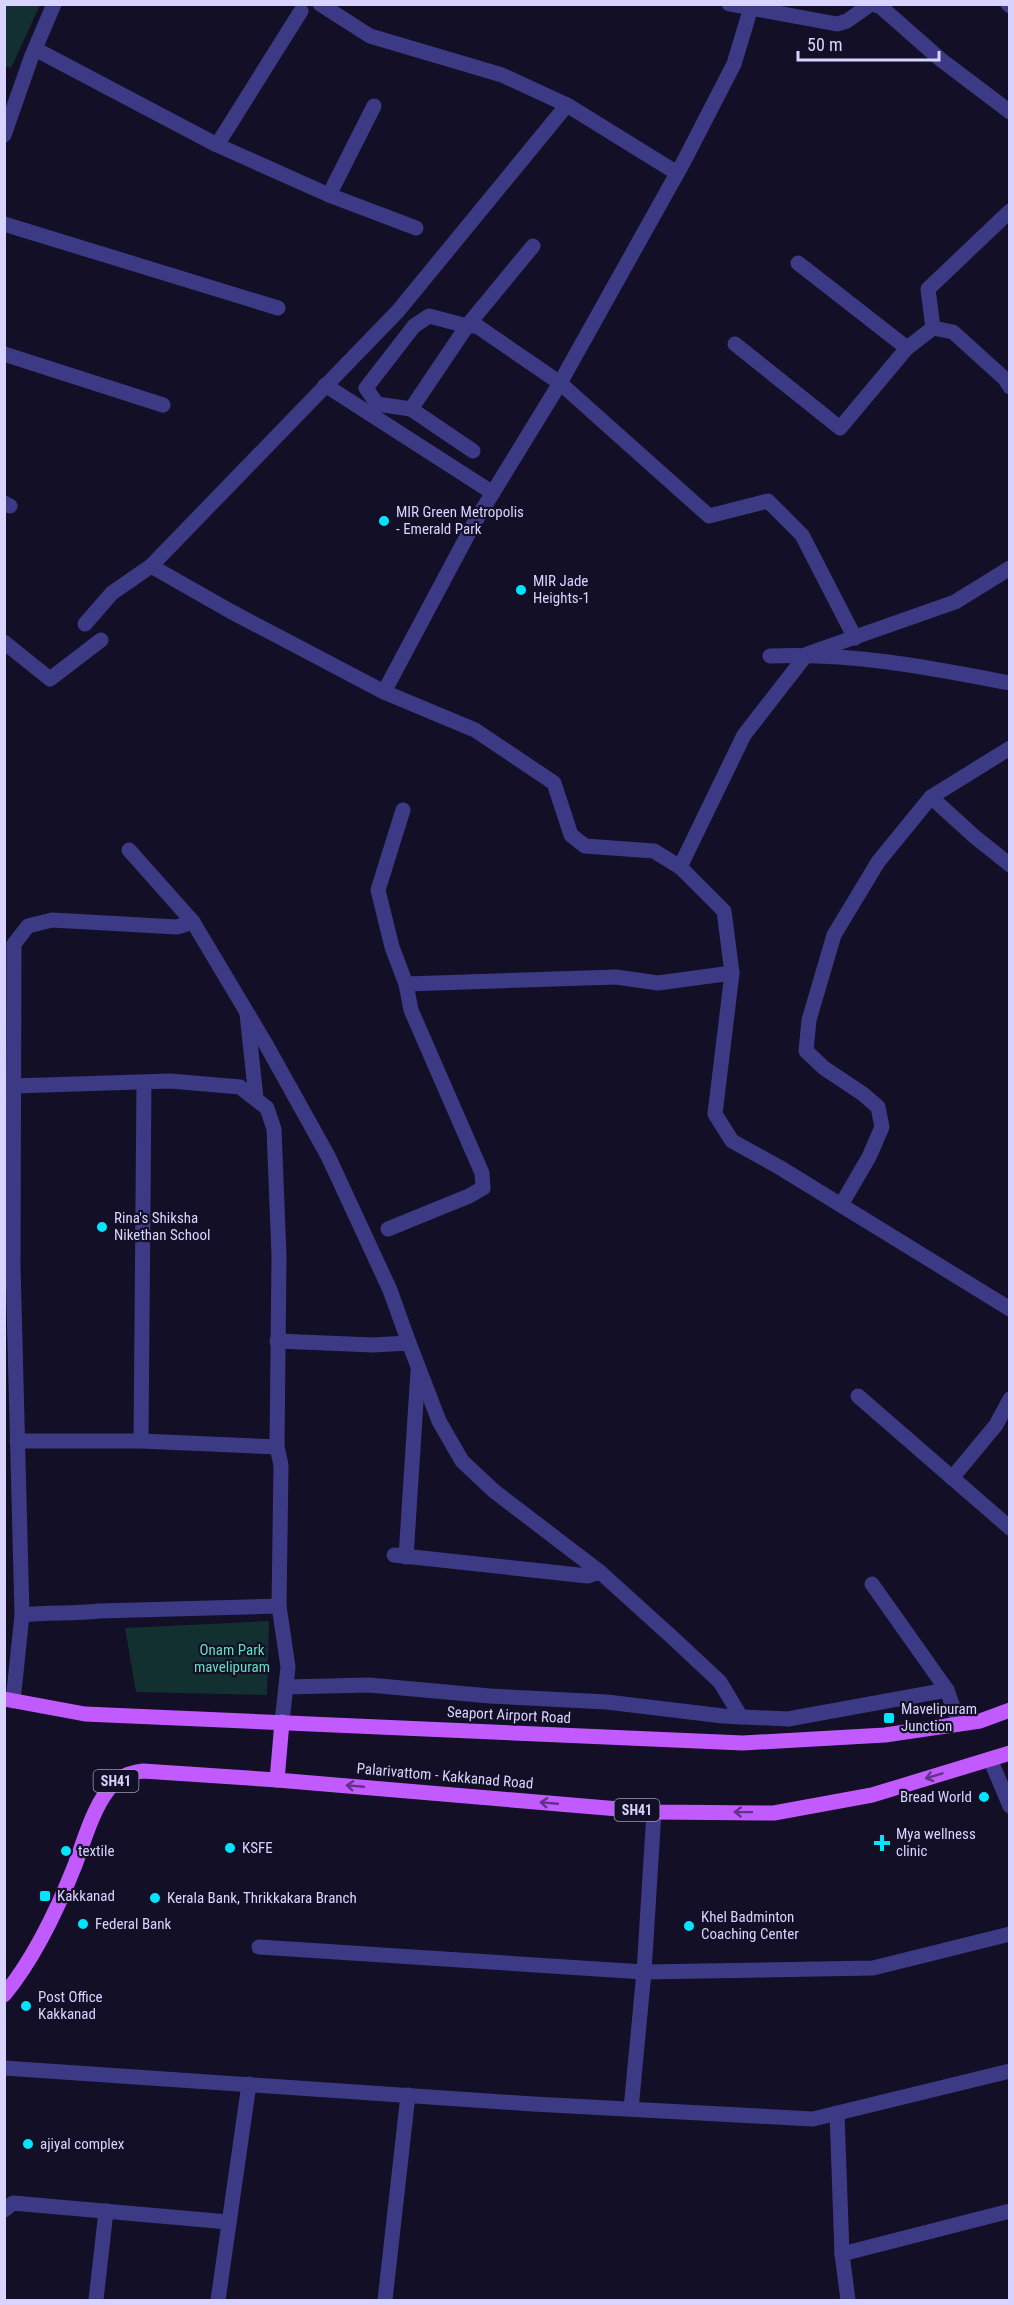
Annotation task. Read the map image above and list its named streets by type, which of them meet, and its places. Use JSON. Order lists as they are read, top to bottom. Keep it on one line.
{"streets":{"main road":["Seaport Airport Road","Palarivattom - Kakkanad Road","SH41"]},"one_way":["Palarivattom - Kakkanad Road"],"parks":["Onam Park mavelipuram"],"places":{"other":["MIR Green Metropolis - Emerald Park","MIR Jade Heights-1","Rina's Shiksha Nikethan School","Bread World","KSFE","textile","Kerala Bank, Thrikkakara Branch","Federal Bank","Khel Badminton Coaching Center","Post Office Kakkanad","ajiyal complex"],"transit":["Mavelipuram Junction","Kakkanad"],"health":["Mya wellness clinic"]},"scale_bar":"50 m"}
